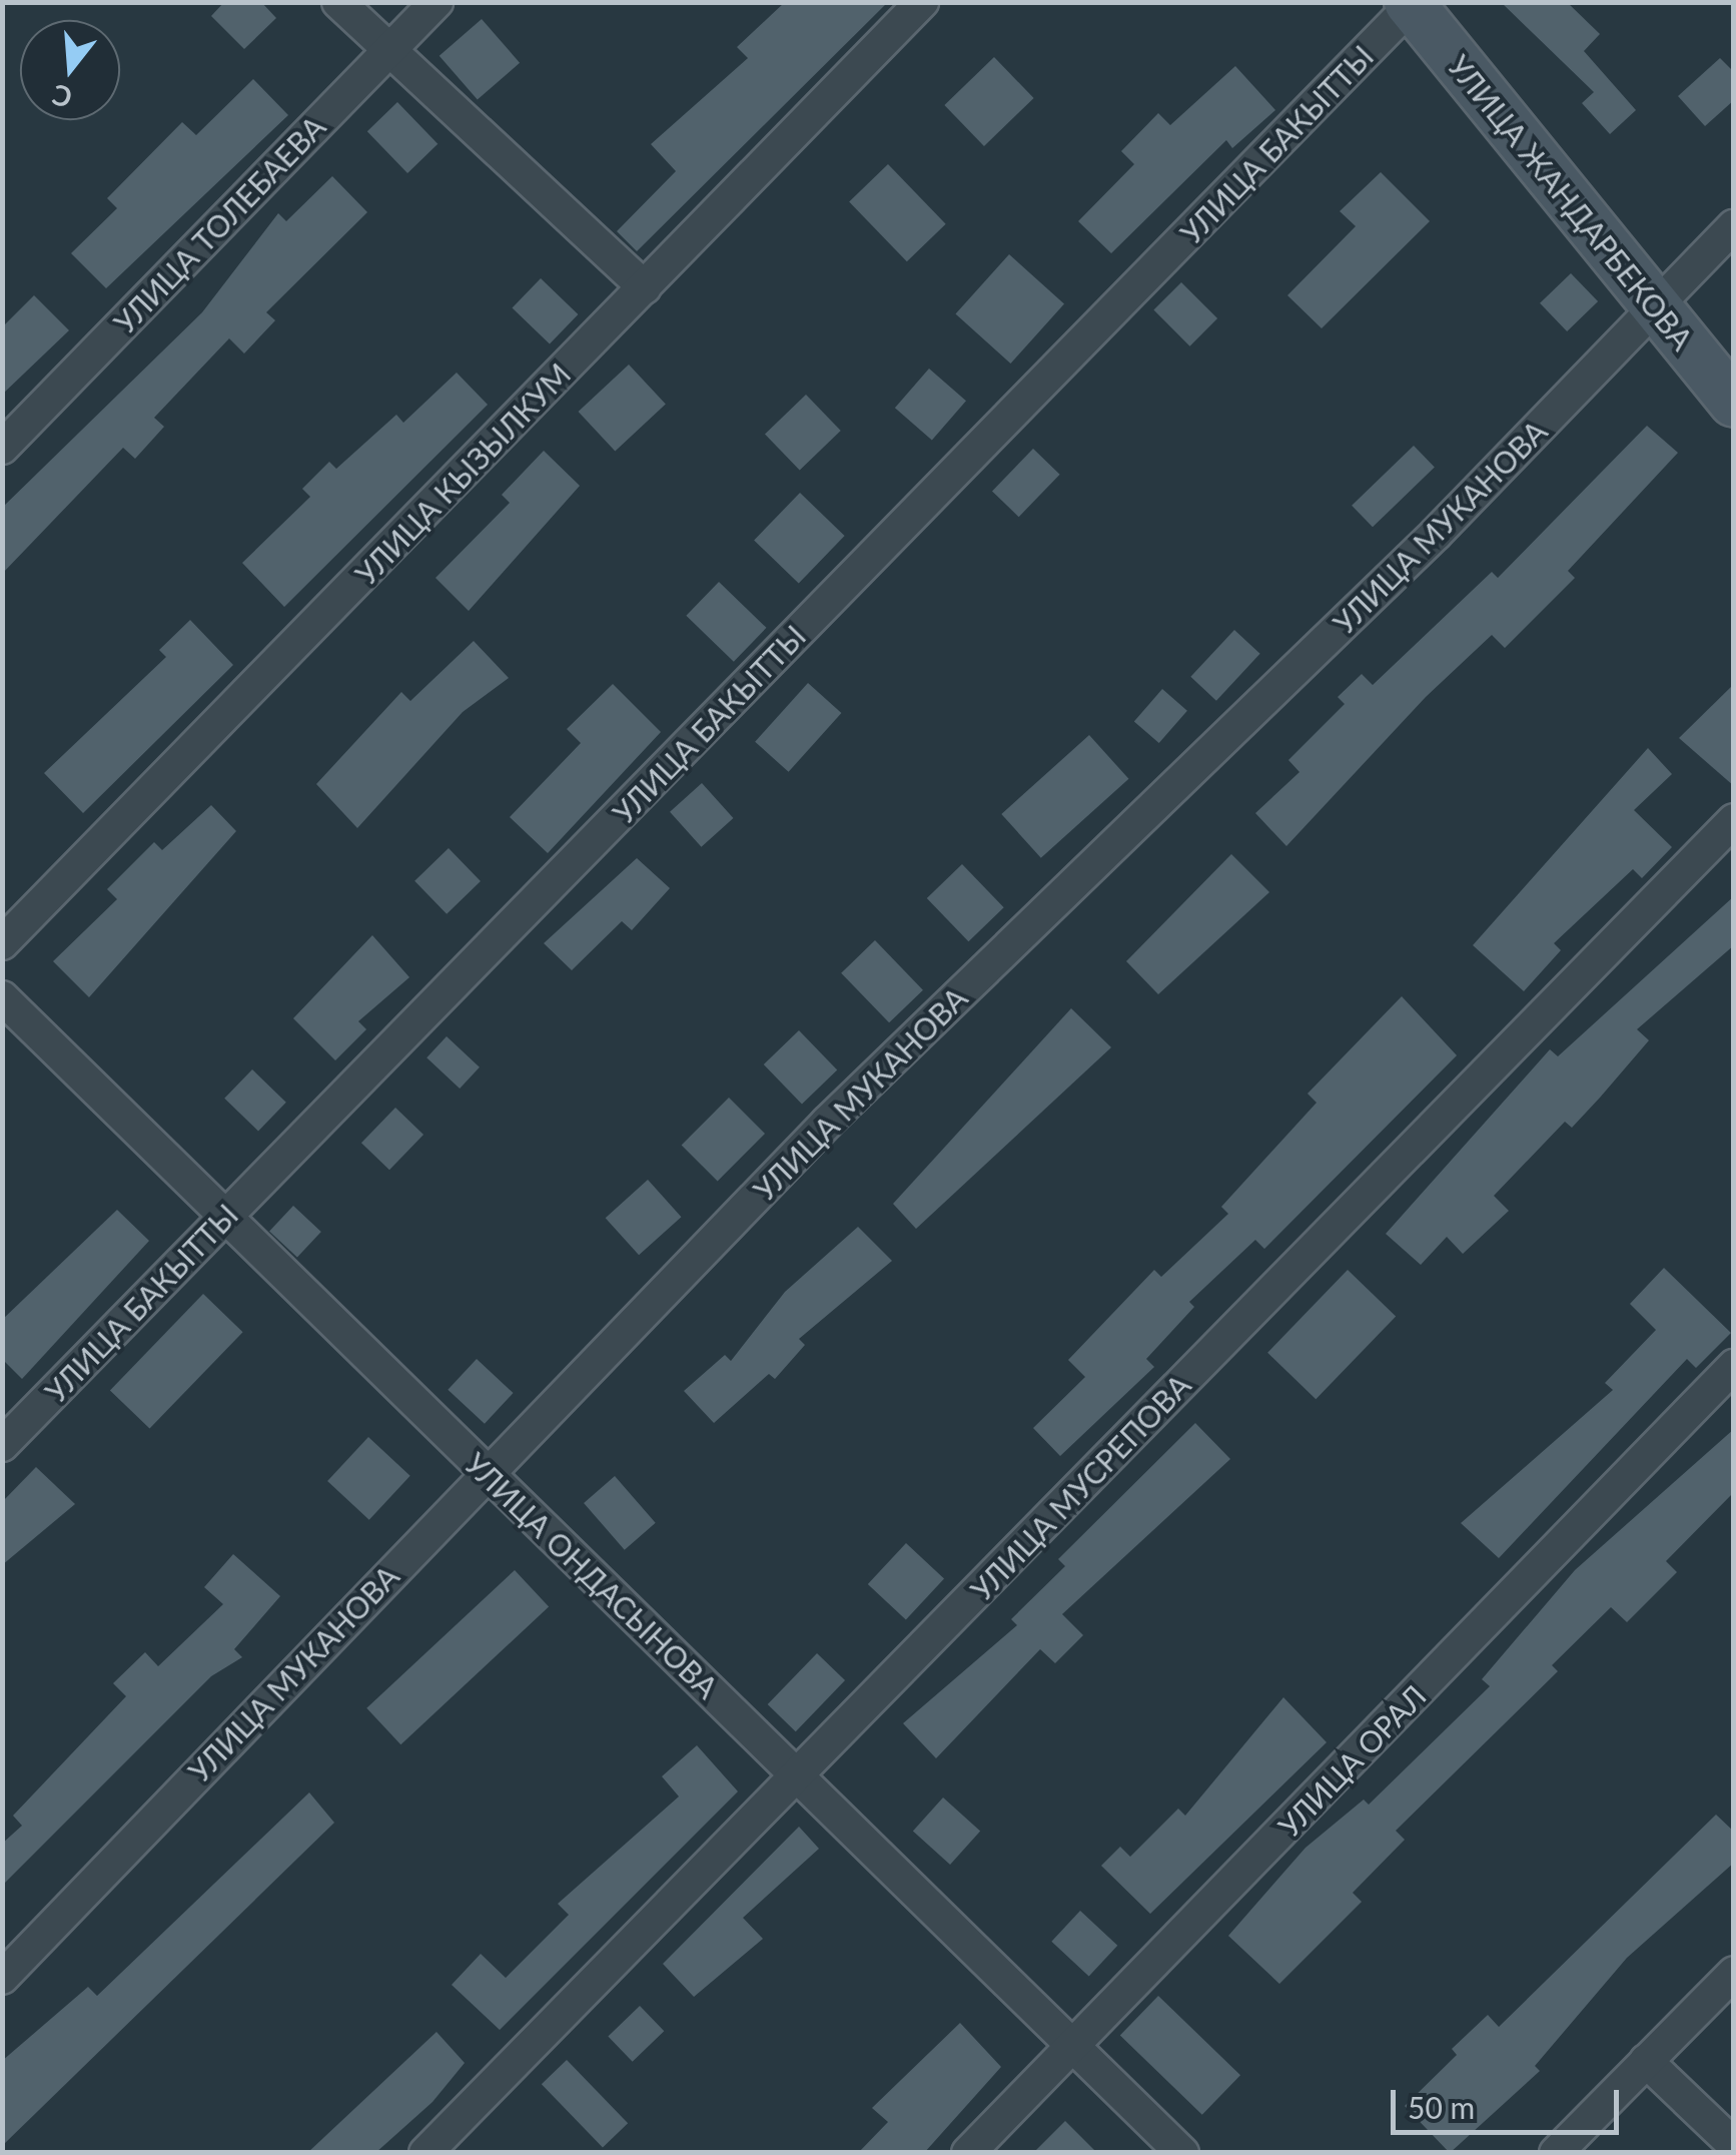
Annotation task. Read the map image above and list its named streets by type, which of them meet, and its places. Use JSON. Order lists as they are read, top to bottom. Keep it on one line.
{"streets":{"street":["УЛИЦА БАКЫТТЫ","УЛИЦА ЖАНДАРБЕКОВА","УЛИЦА ТОЛЕБАЕВА","УЛИЦА КЫЗЫЛКУМ","УЛИЦА МУКАНОВА","УЛИЦА МУСРЕПОВА","УЛИЦА ОНДАСЫНОВА","УЛИЦА ОРАЛ"]},"crossings":[["УЛИЦА БАКЫТТЫ","УЛИЦА ЖАНДАРБЕКОВА"],["УЛИЦА БАКЫТТЫ","УЛИЦА ОНДАСЫНОВА"],["УЛИЦА ЖАНДАРБЕКОВА","УЛИЦА МУКАНОВА"],["УЛИЦА МУКАНОВА","УЛИЦА ОНДАСЫНОВА"],["УЛИЦА МУСРЕПОВА","УЛИЦА ОНДАСЫНОВА"],["УЛИЦА ОНДАСЫНОВА","УЛИЦА ОРАЛ"]],"scale_bar":"50 m","north":"bottom"}
